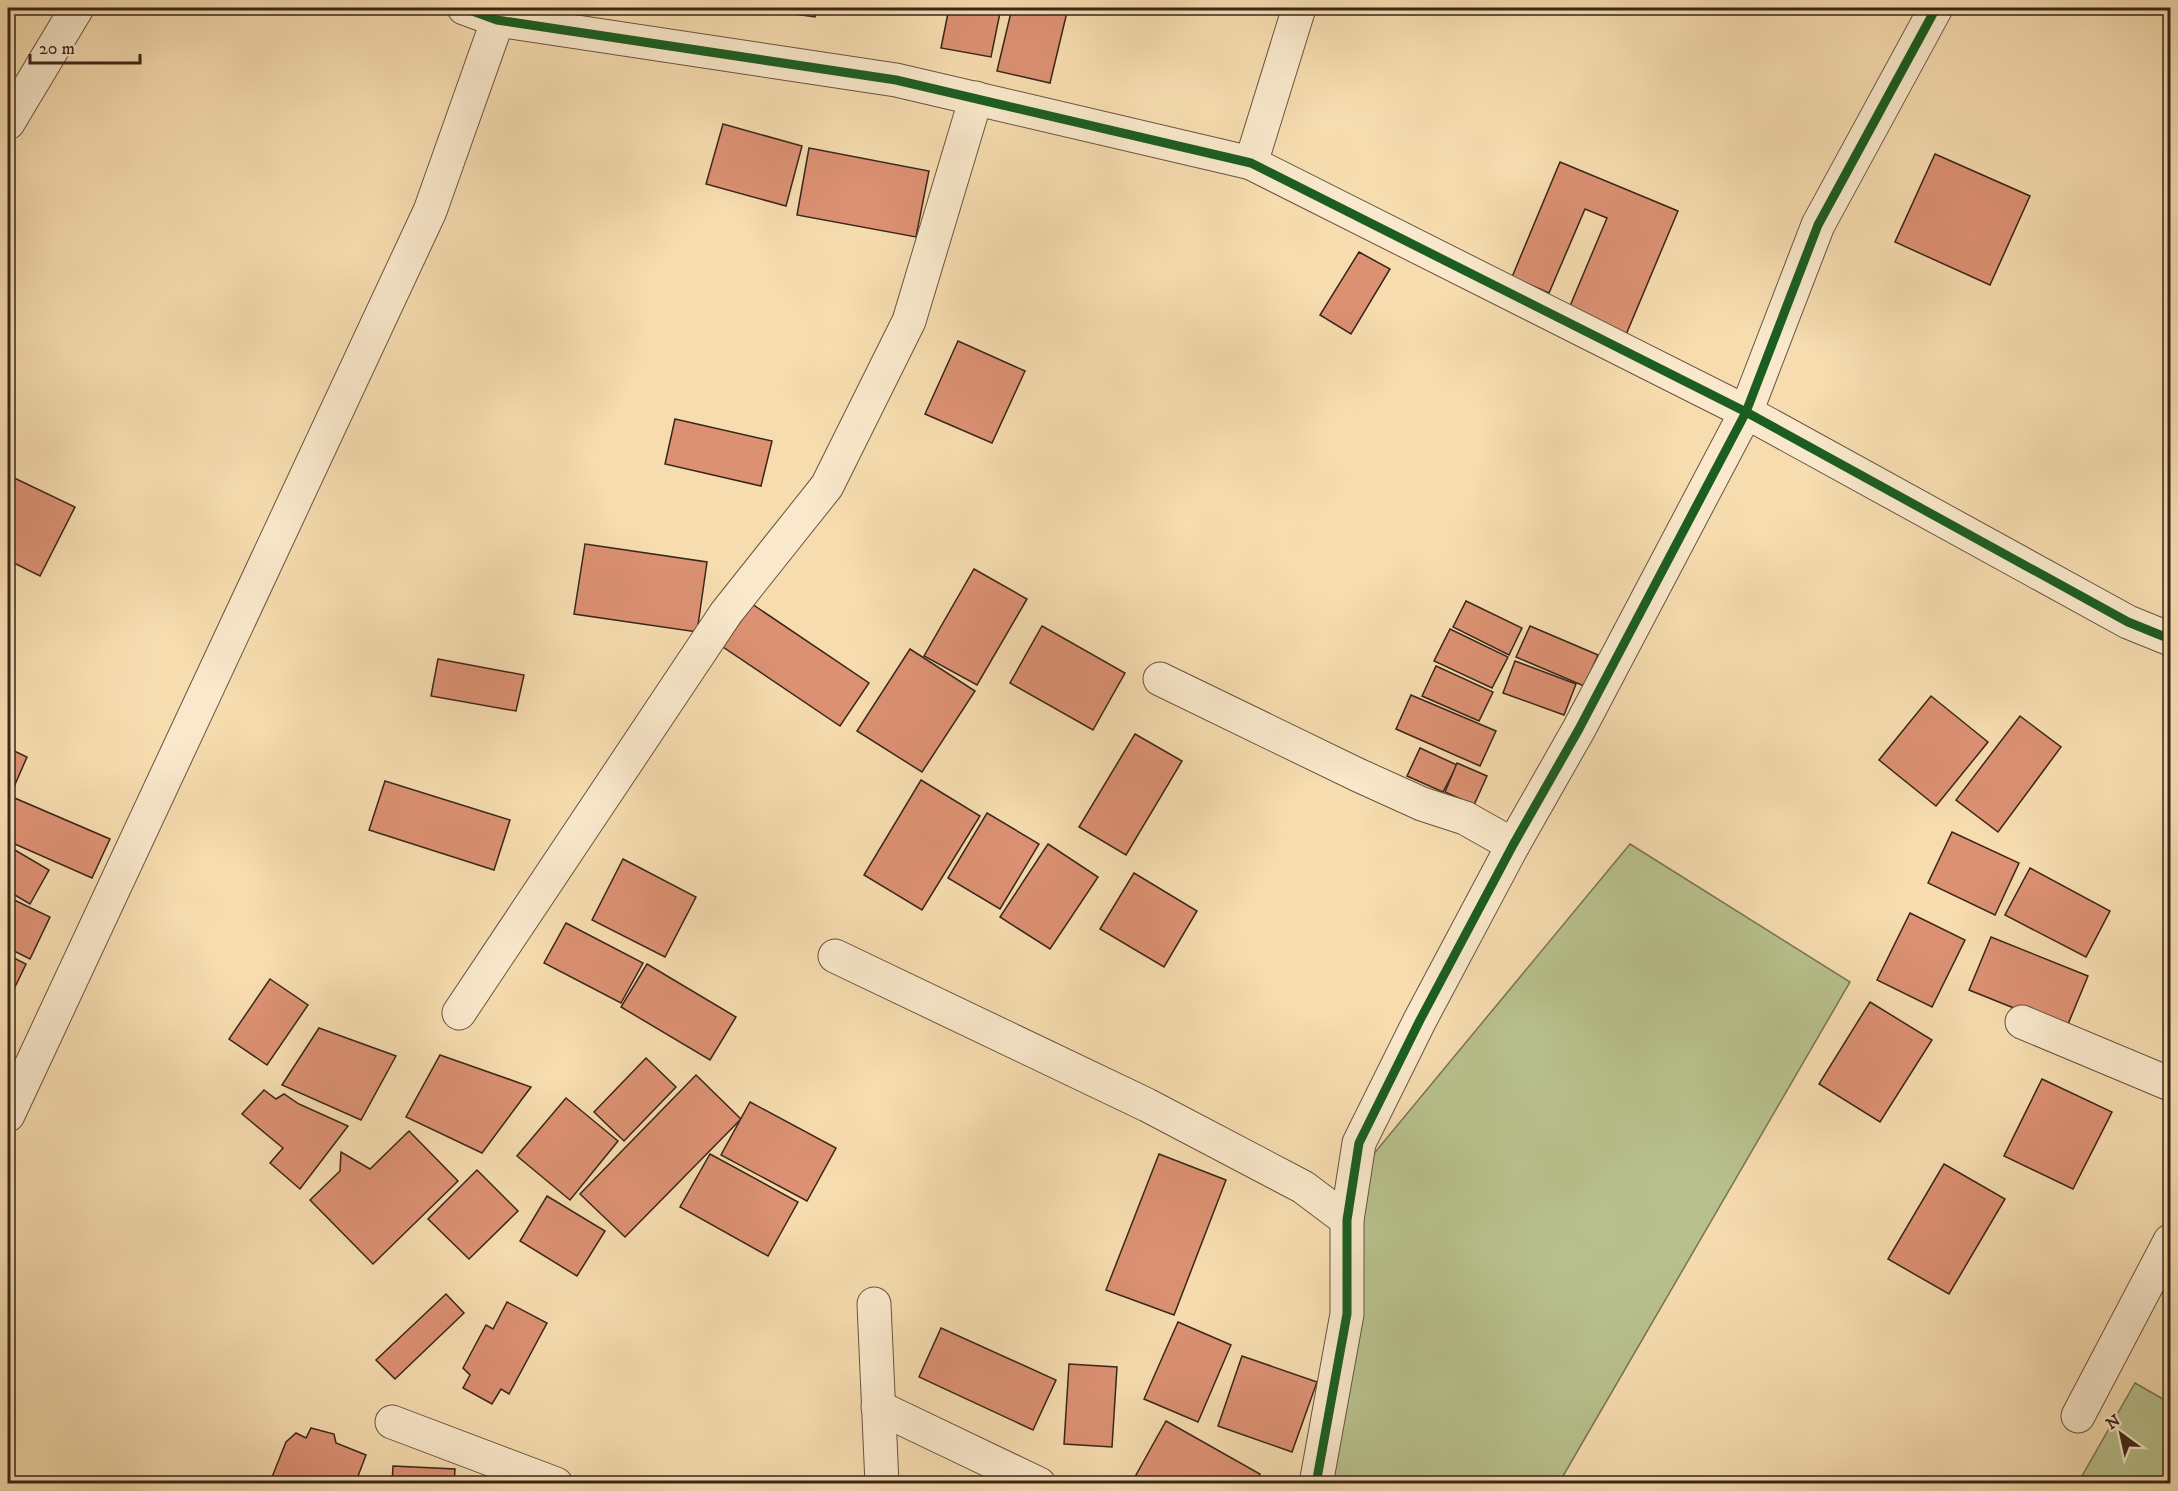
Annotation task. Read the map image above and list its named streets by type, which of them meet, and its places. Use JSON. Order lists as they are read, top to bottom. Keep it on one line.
{"scale_bar":"20 m","north":"top left"}
